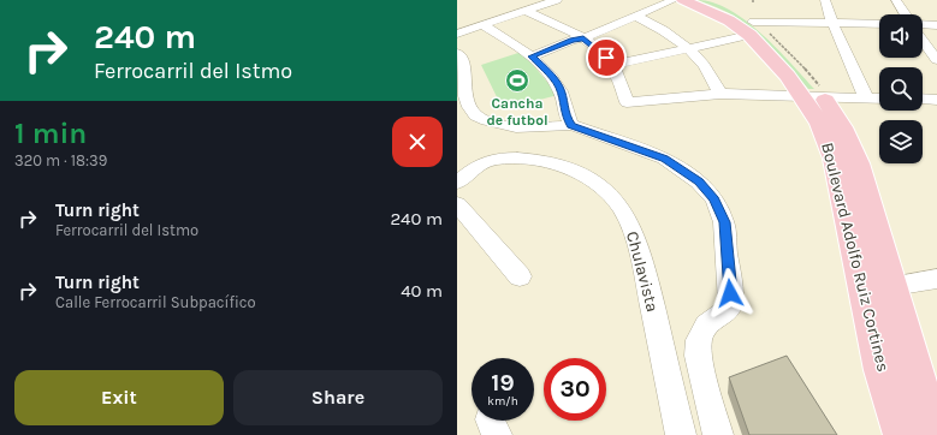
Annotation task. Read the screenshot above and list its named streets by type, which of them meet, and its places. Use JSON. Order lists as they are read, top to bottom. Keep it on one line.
{"streets":{"main road":["Boulevard Adolfo Ruiz Cortines"],"street":["Chulavista"]},"places":{"sports":["Cancha de futbol"]},"page":{"turn":["240 m","Ferrocarril del Istmo"],"heading":["1 min","320 m · 18:39"],"list":[{"name":"Turn right","note":"Ferrocarril del Istmo","value":"240 m"},{"name":"Turn right","note":"Calle Ferrocarril Subpacífico","value":"40 m"}],"speed":"19 km/h","limit":"30","buttons":["Exit","Share"]}}
